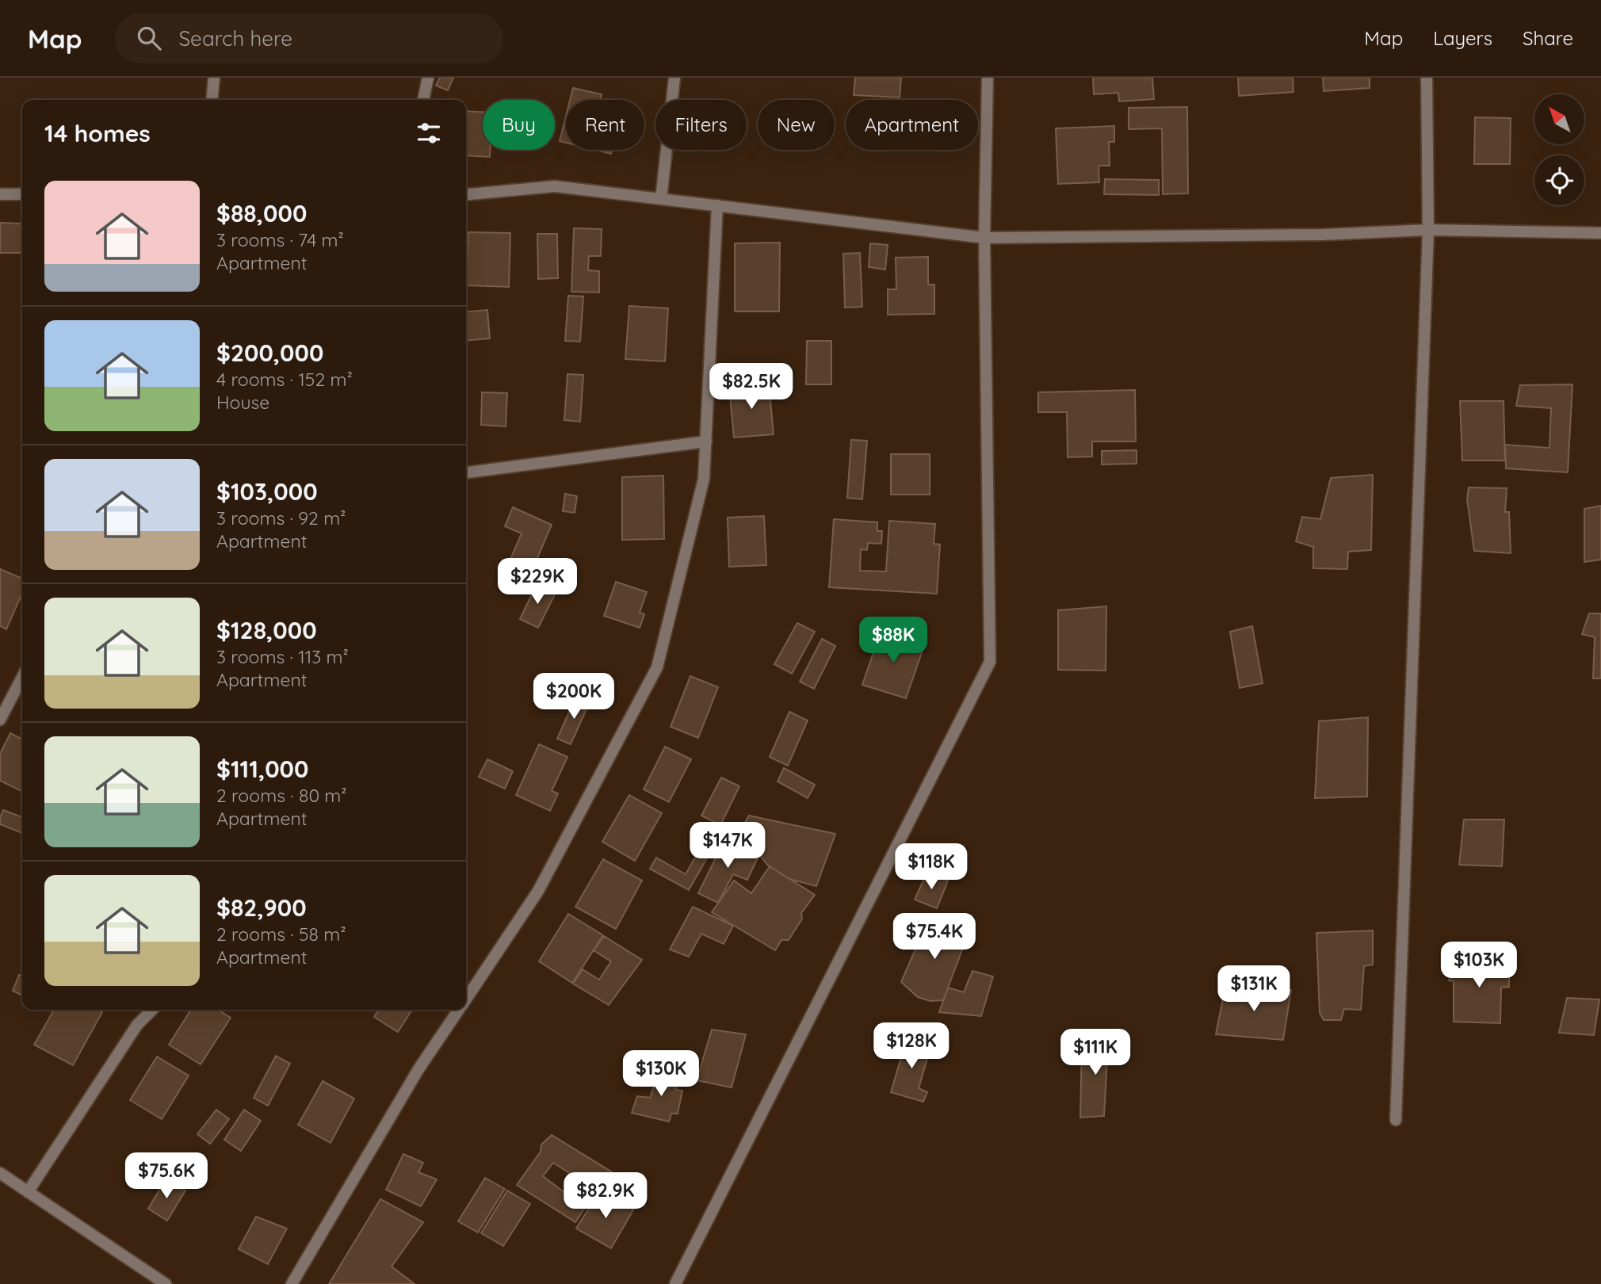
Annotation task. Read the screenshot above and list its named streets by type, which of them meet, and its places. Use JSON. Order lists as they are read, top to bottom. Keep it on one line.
{"north":"top left","page":{"header":"Map","search":"Search here","nav":["Map","Layers","Share"],"chip":["Buy","Rent","Filters","New","Apartment"],"heading":"14 homes","list":[{"name":"$88,000","note":"3 rooms · 74 m² · Apartment"},{"name":"$200,000","note":"4 rooms · 152 m² · House"},{"name":"$103,000","note":"3 rooms · 92 m² · Apartment"},{"name":"$128,000","note":"3 rooms · 113 m² · Apartment"},{"name":"$111,000","note":"2 rooms · 80 m² · Apartment"},{"name":"$82,900","note":"2 rooms · 58 m² · Apartment"}],"price":["$82.5K","$229K","$88K","$200K","$147K","$118K","$75.4K","$103K","$131K","$128K","$111K","$130K","$75.6K","$82.9K"]}}
